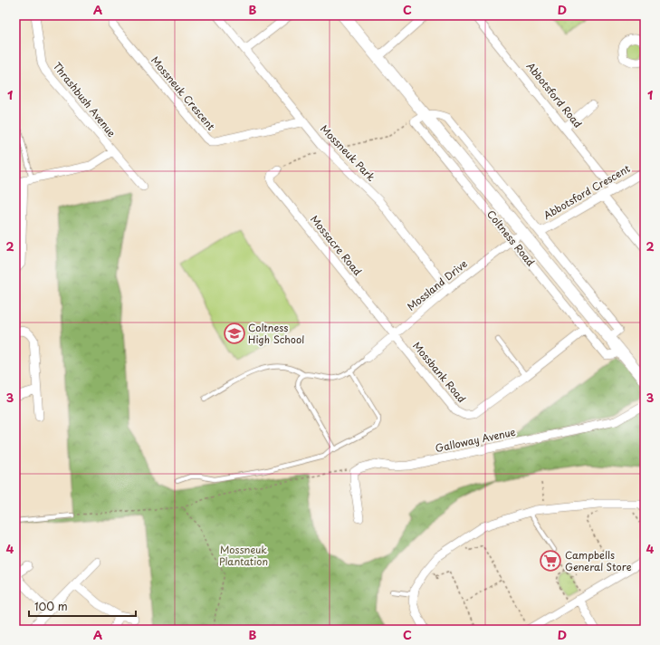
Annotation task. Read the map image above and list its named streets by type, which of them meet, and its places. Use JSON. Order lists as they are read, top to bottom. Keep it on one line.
{"streets":{"street":["Mossneuk Crescent","Abbotsford Road","Thrashbush Avenue","Mossneuk Park","Abbotsford Crescent","Coltness Road","Mossacre Road","Mossland Drive","Mossbank Road","Galloway Avenue"]},"crossings":[["Mossneuk Crescent","Mossneuk Park"],["Abbotsford Road","Abbotsford Crescent"],["Mossneuk Park","Mossland Drive"],["Coltness Road","Mossland Drive"],["Coltness Road","Mossbank Road"],["Mossacre Road","Mossland Drive"],["Mossacre Road","Mossbank Road"],["Mossland Drive","Mossbank Road"]],"parks":["Mossneuk Plantation"],"places":{"school or university":["Coltness High School"],"supermarket":["Campbells General Store"]},"scale_bar":"100 m","grid":{"columns":["A","B","C","D"],"rows":["1","2","3","4"]}}
